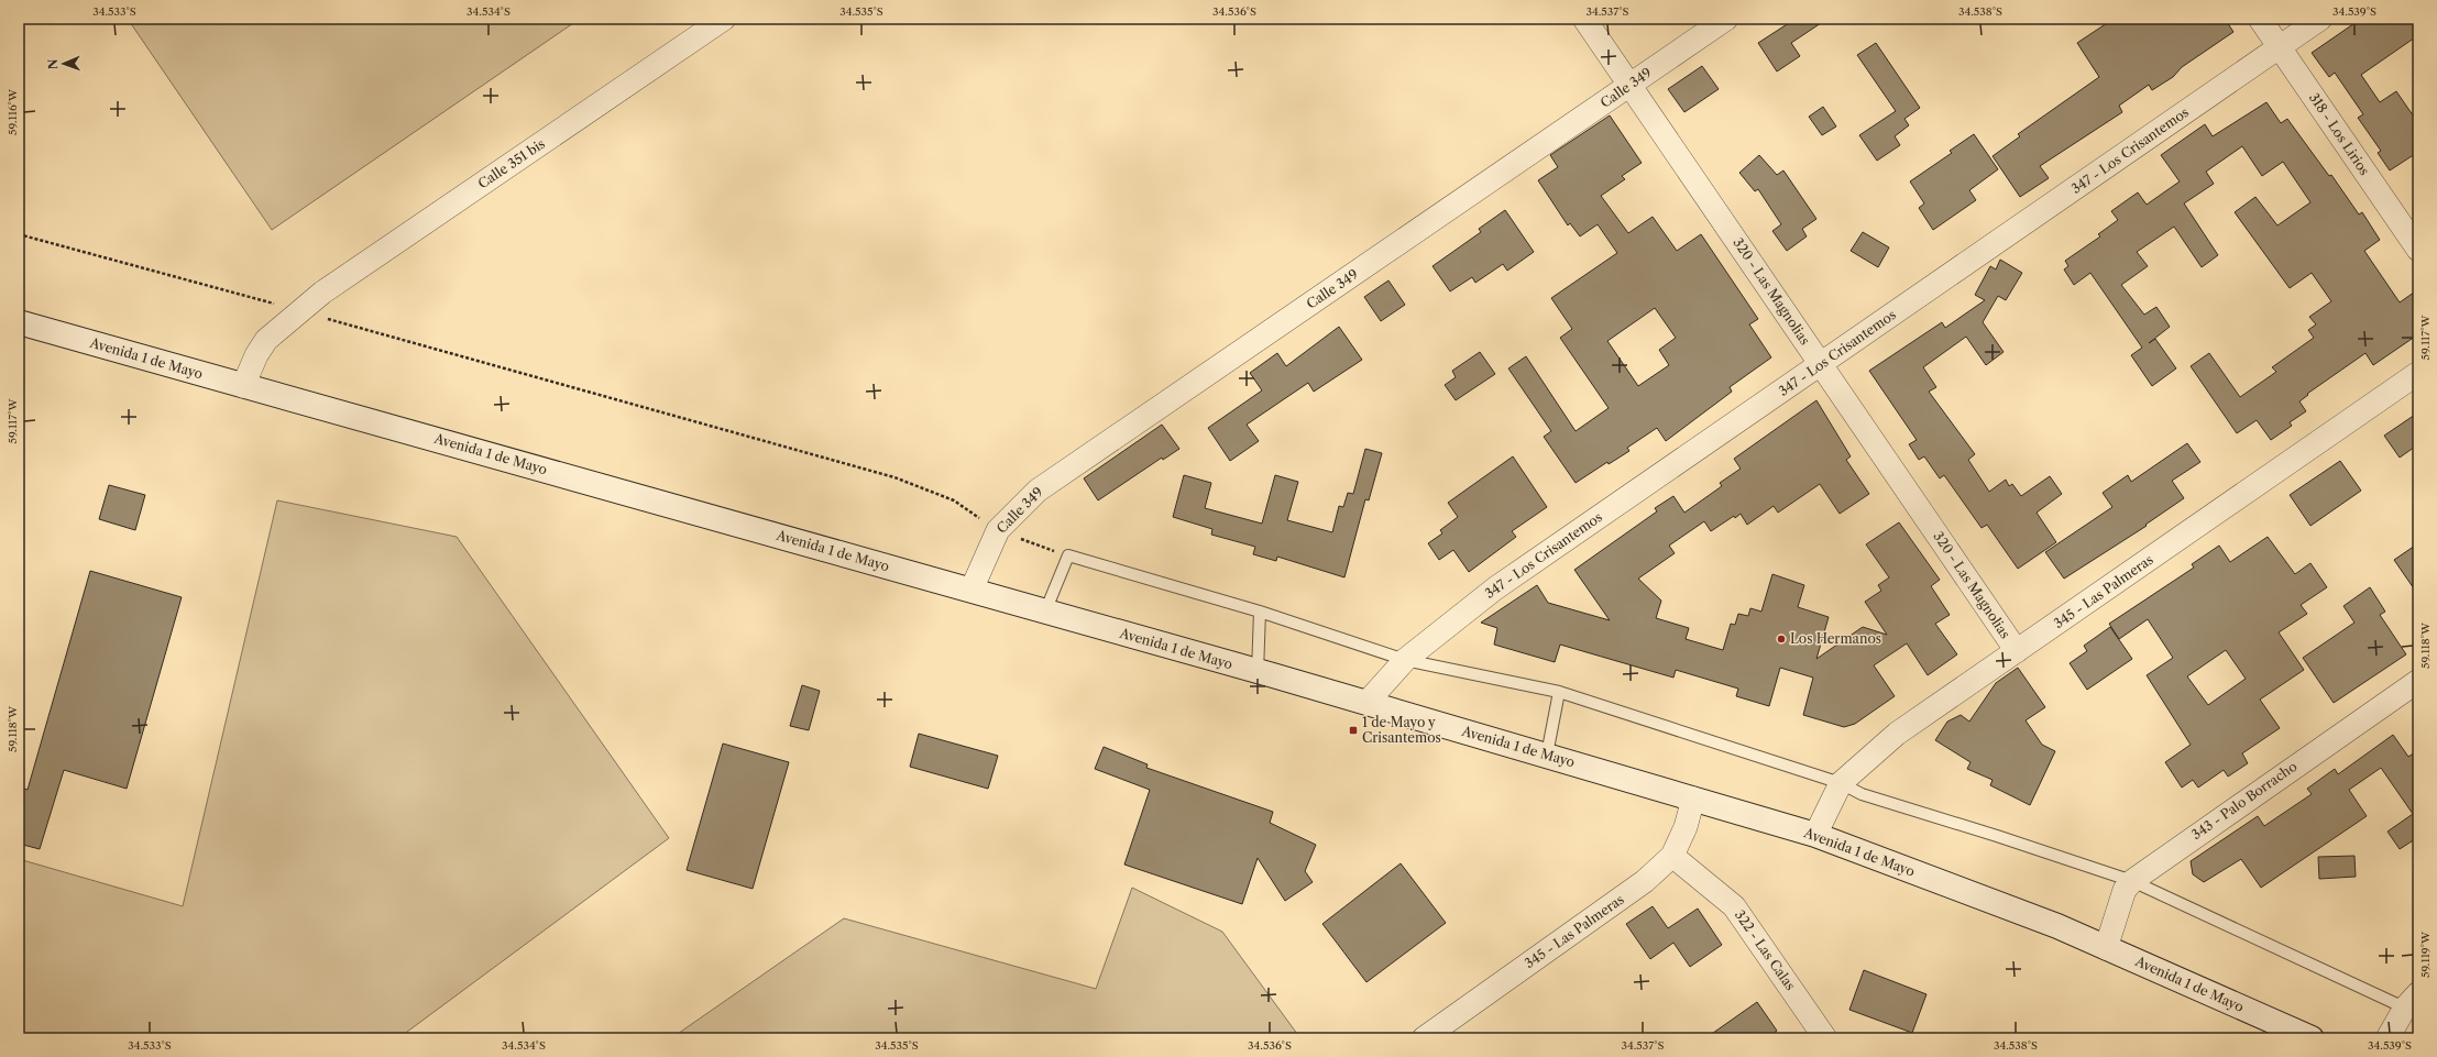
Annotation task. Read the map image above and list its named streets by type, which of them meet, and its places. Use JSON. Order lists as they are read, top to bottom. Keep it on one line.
{"streets":{"main road":["Avenida 1 de Mayo"],"street":["Calle 349","318 - Los Lirios","347 - Los Crisantemos","Calle 351 bis","320 - Las Magnolias","345 - Las Palmeras","343 - Palo Borracho","322 - Las Calas"]},"crossings":[["Calle 349","320 - Las Magnolias"],["Calle 349","Avenida 1 de Mayo"],["318 - Los Lirios","347 - Los Crisantemos"],["347 - Los Crisantemos","320 - Las Magnolias"],["347 - Los Crisantemos","Avenida 1 de Mayo"],["Calle 351 bis","Avenida 1 de Mayo"],["320 - Las Magnolias","345 - Las Palmeras"],["Avenida 1 de Mayo","345 - Las Palmeras"],["Avenida 1 de Mayo","343 - Palo Borracho"],["345 - Las Palmeras","322 - Las Calas"]],"places":{"other":["Los Hermanos"],"transit":["1 de Mayo y Crisantemos"]},"north":"left","coordinates":["34.533°S","34.534°S","34.535°S","34.536°S","34.537°S","34.538°S","34.539°S","59.116°W","59.117°W","59.118°W","59.119°W"]}
